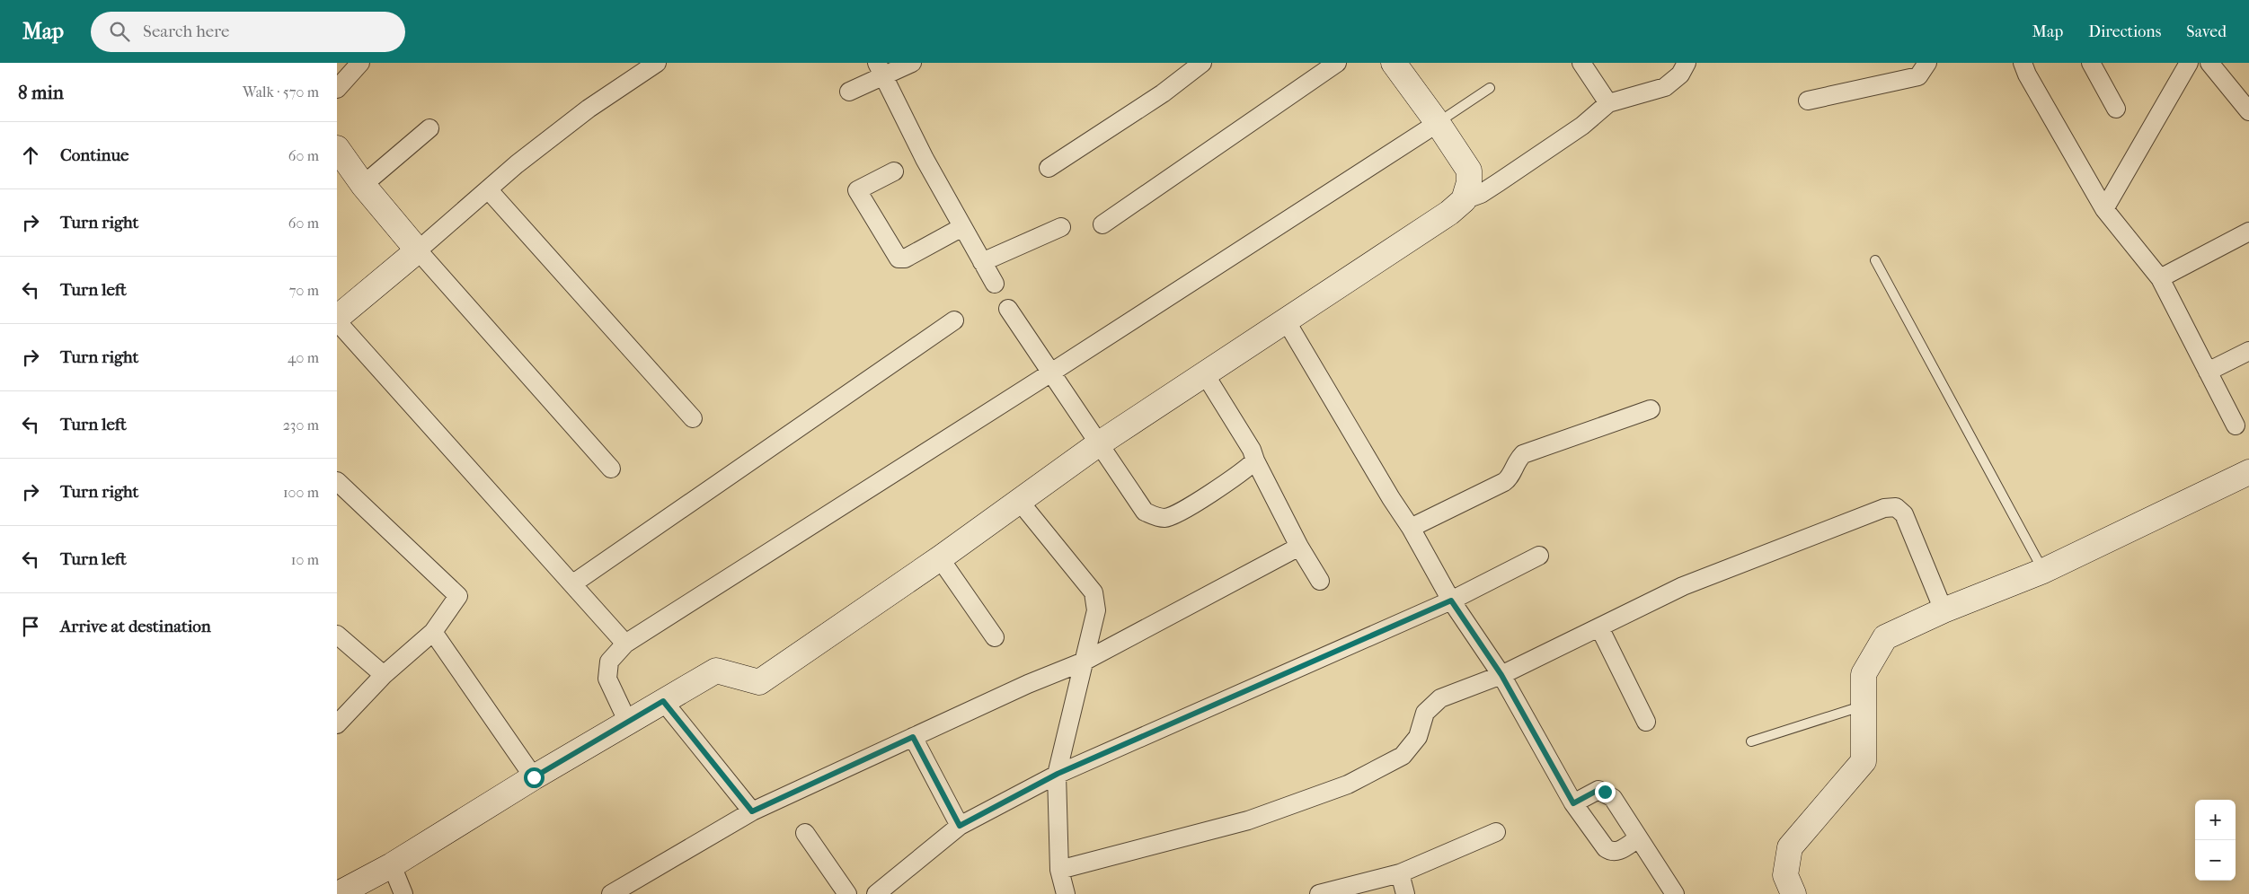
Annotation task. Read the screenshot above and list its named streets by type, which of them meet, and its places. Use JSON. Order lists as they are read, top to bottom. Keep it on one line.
{"page":{"header":"Map","search":"Search here","nav":["Map","Directions","Saved"],"heading":["8 min","Walk · 570 m"],"list":[["Continue","60 m"],["Turn right","60 m"],["Turn left","70 m"],["Turn right","40 m"],["Turn left","230 m"],["Turn right","100 m"],["Turn left","10 m"],"Arrive at destination"],"map_buttons":["+","−"]}}
